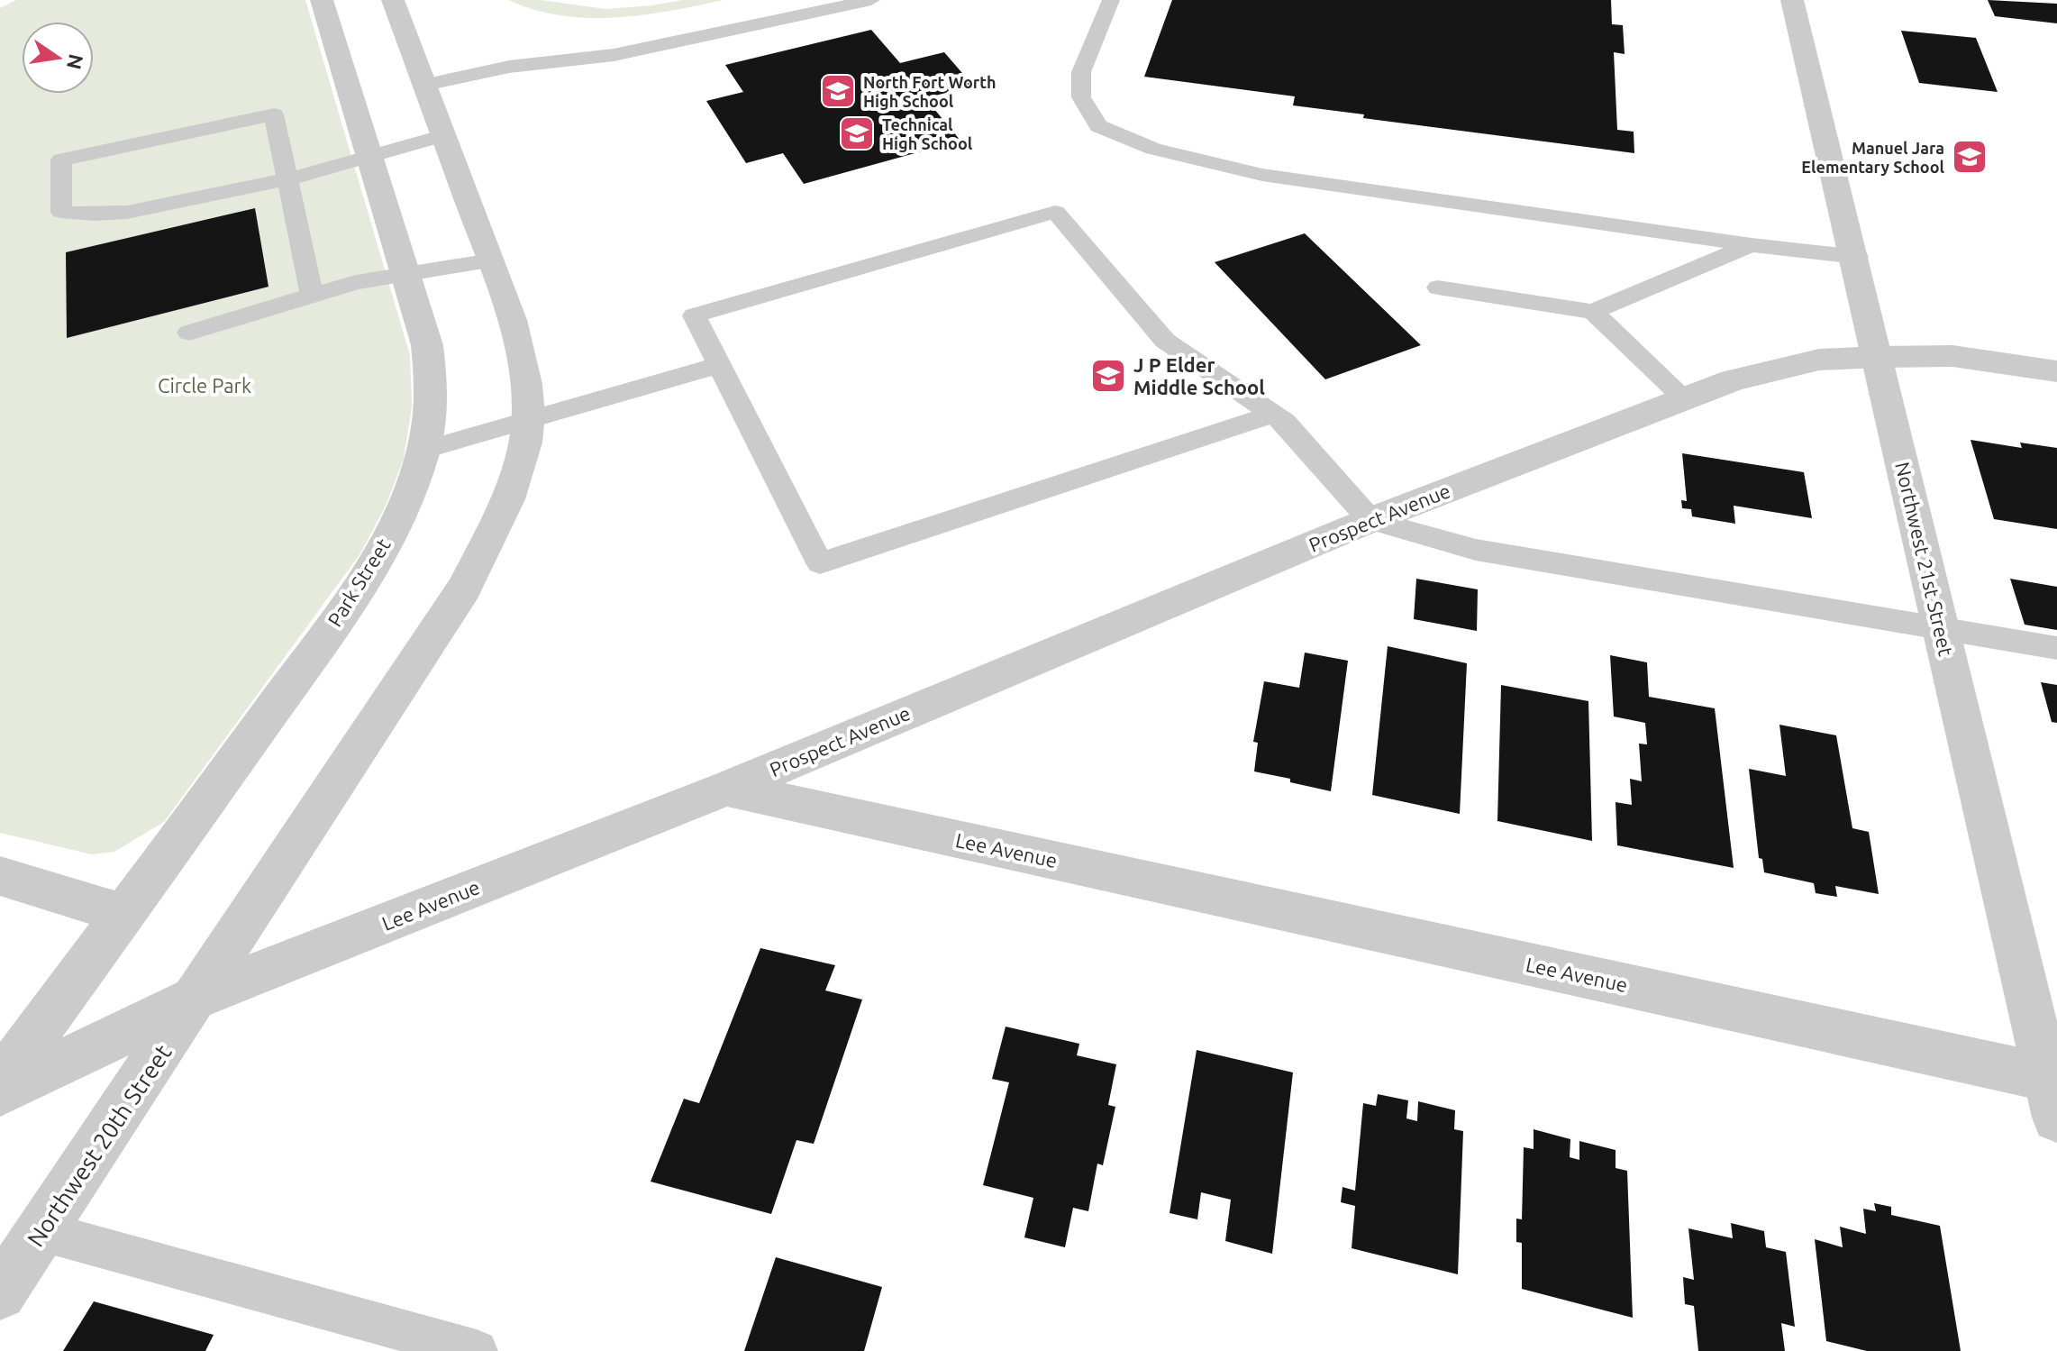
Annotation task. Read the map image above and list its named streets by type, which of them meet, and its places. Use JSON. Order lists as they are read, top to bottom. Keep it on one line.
{"streets":{"street":["Prospect Avenue","Northwest 21st Street","Park Street","Lee Avenue","Northwest 20th Street"]},"crossings":[["Prospect Avenue","Northwest 21st Street"],["Prospect Avenue","Lee Avenue"],["Northwest 21st Street","Lee Avenue"],["Lee Avenue","Northwest 20th Street"]],"parks":["Circle Park"],"places":{"school or university":["North Fort Worth High School","Technical High School","Manuel Jara Elementary School","J P Elder Middle School"]},"north":"right"}
